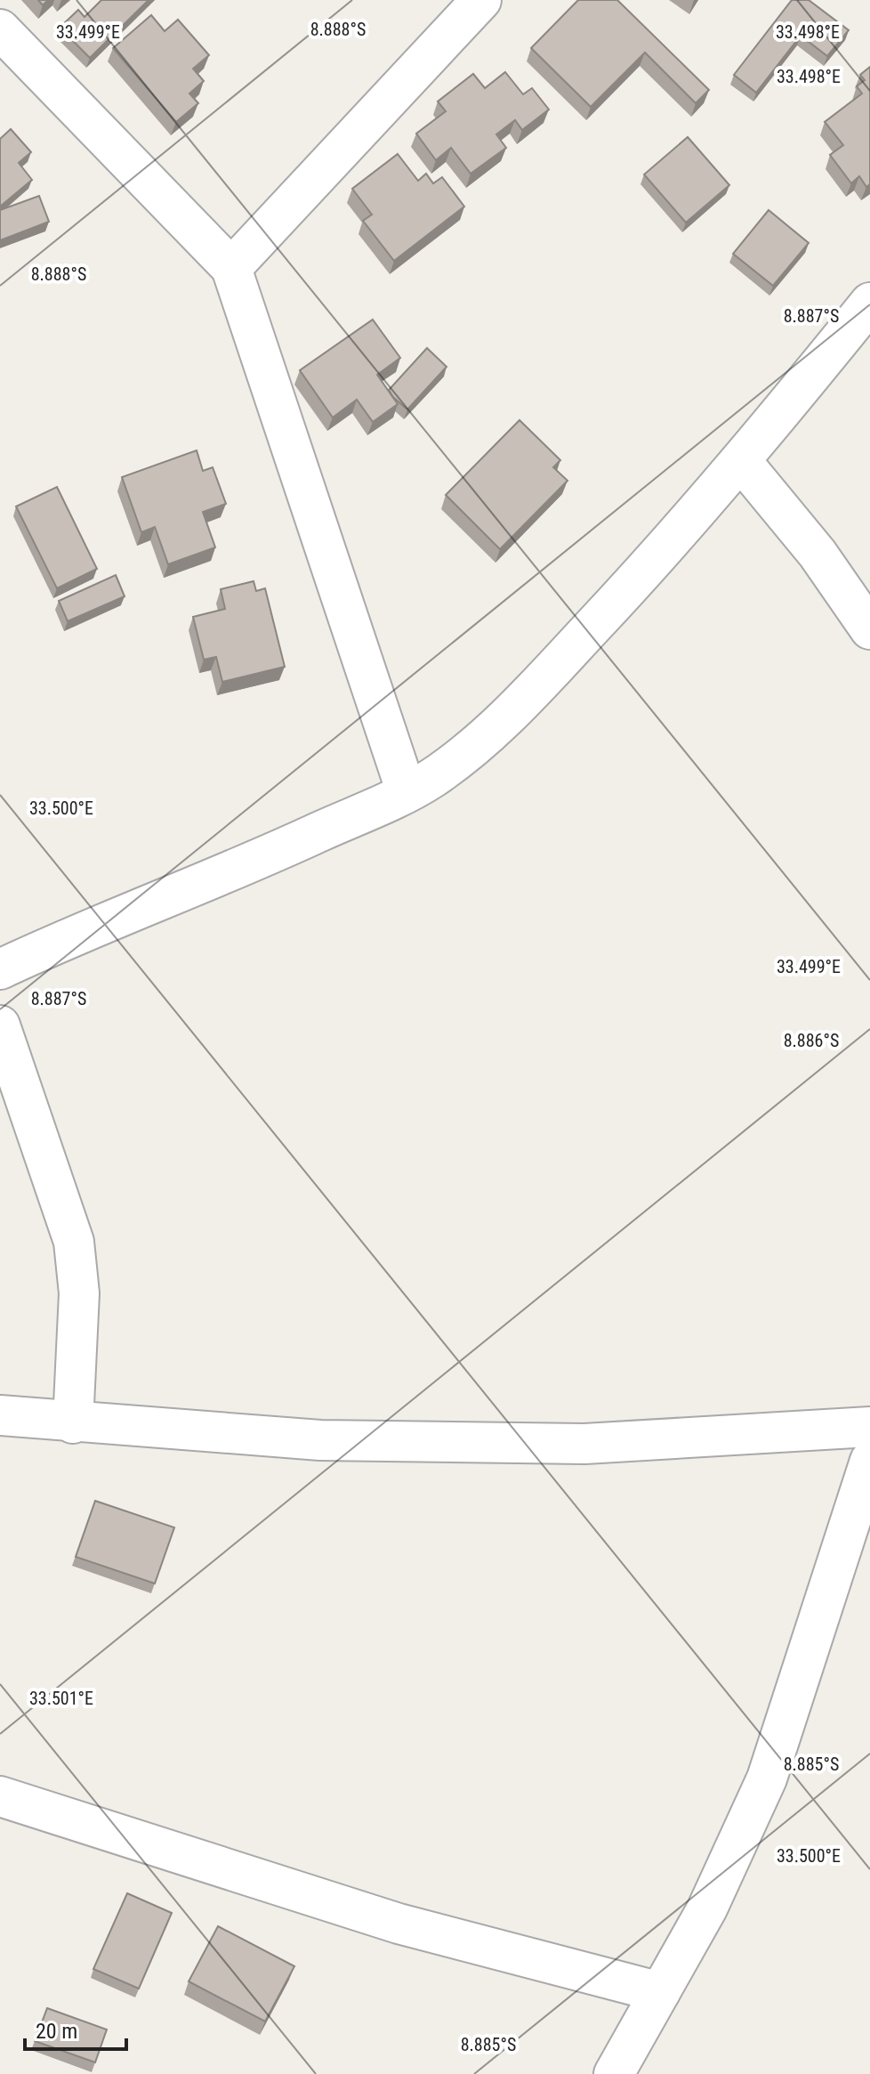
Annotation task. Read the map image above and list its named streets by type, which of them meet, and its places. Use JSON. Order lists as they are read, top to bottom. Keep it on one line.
{"scale_bar":"20 m","coordinates":["8.888°S","33.499°E","33.498°E","8.887°S","33.500°E","8.886°S","33.501°E","8.885°S"]}
